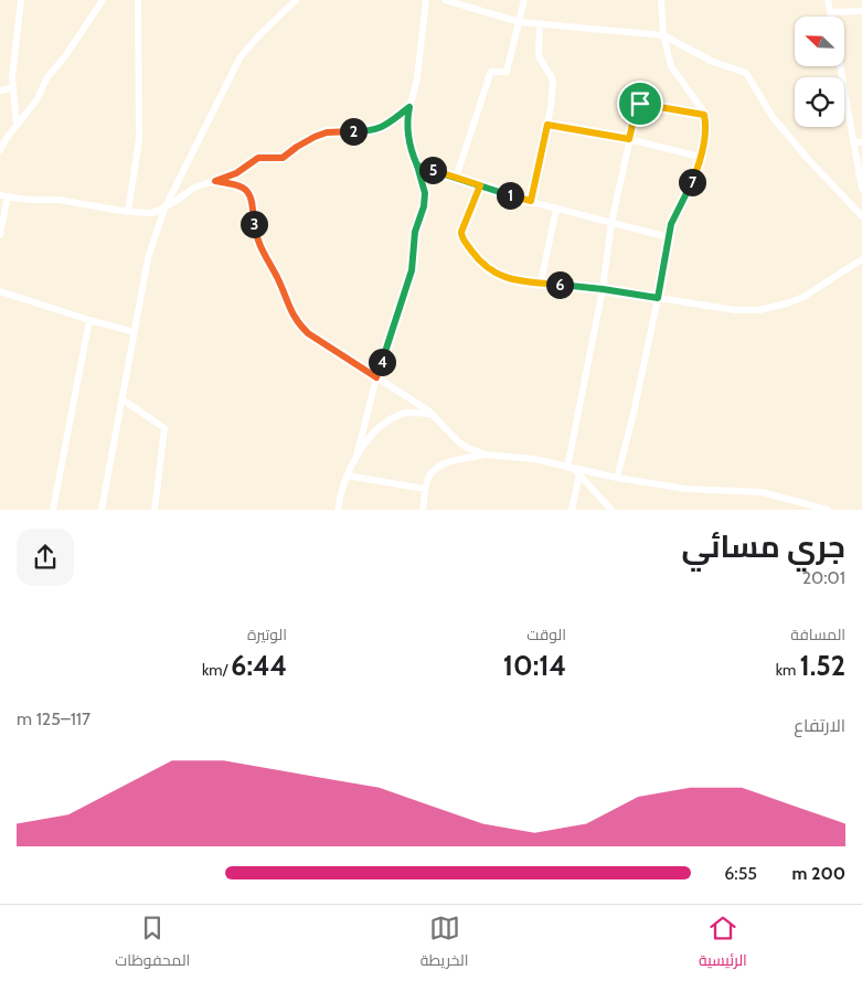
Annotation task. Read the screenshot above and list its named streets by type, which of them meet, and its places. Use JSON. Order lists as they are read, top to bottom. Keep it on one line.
{"north":"top left","page":{"pins":["2","5","7","1","3","6","4"],"heading":["جري مسائي","20:01"],"stats":[["المسافة","1.52 km"],["الوقت","10:14"],["الوتيرة","6:44 /km"]],"chart":["الارتفاع","117–125 m"],"list":[{"name":"200 m","note":"6:55"}],"tabs":["الرئيسية","الخريطة","المحفوظات"]}}
